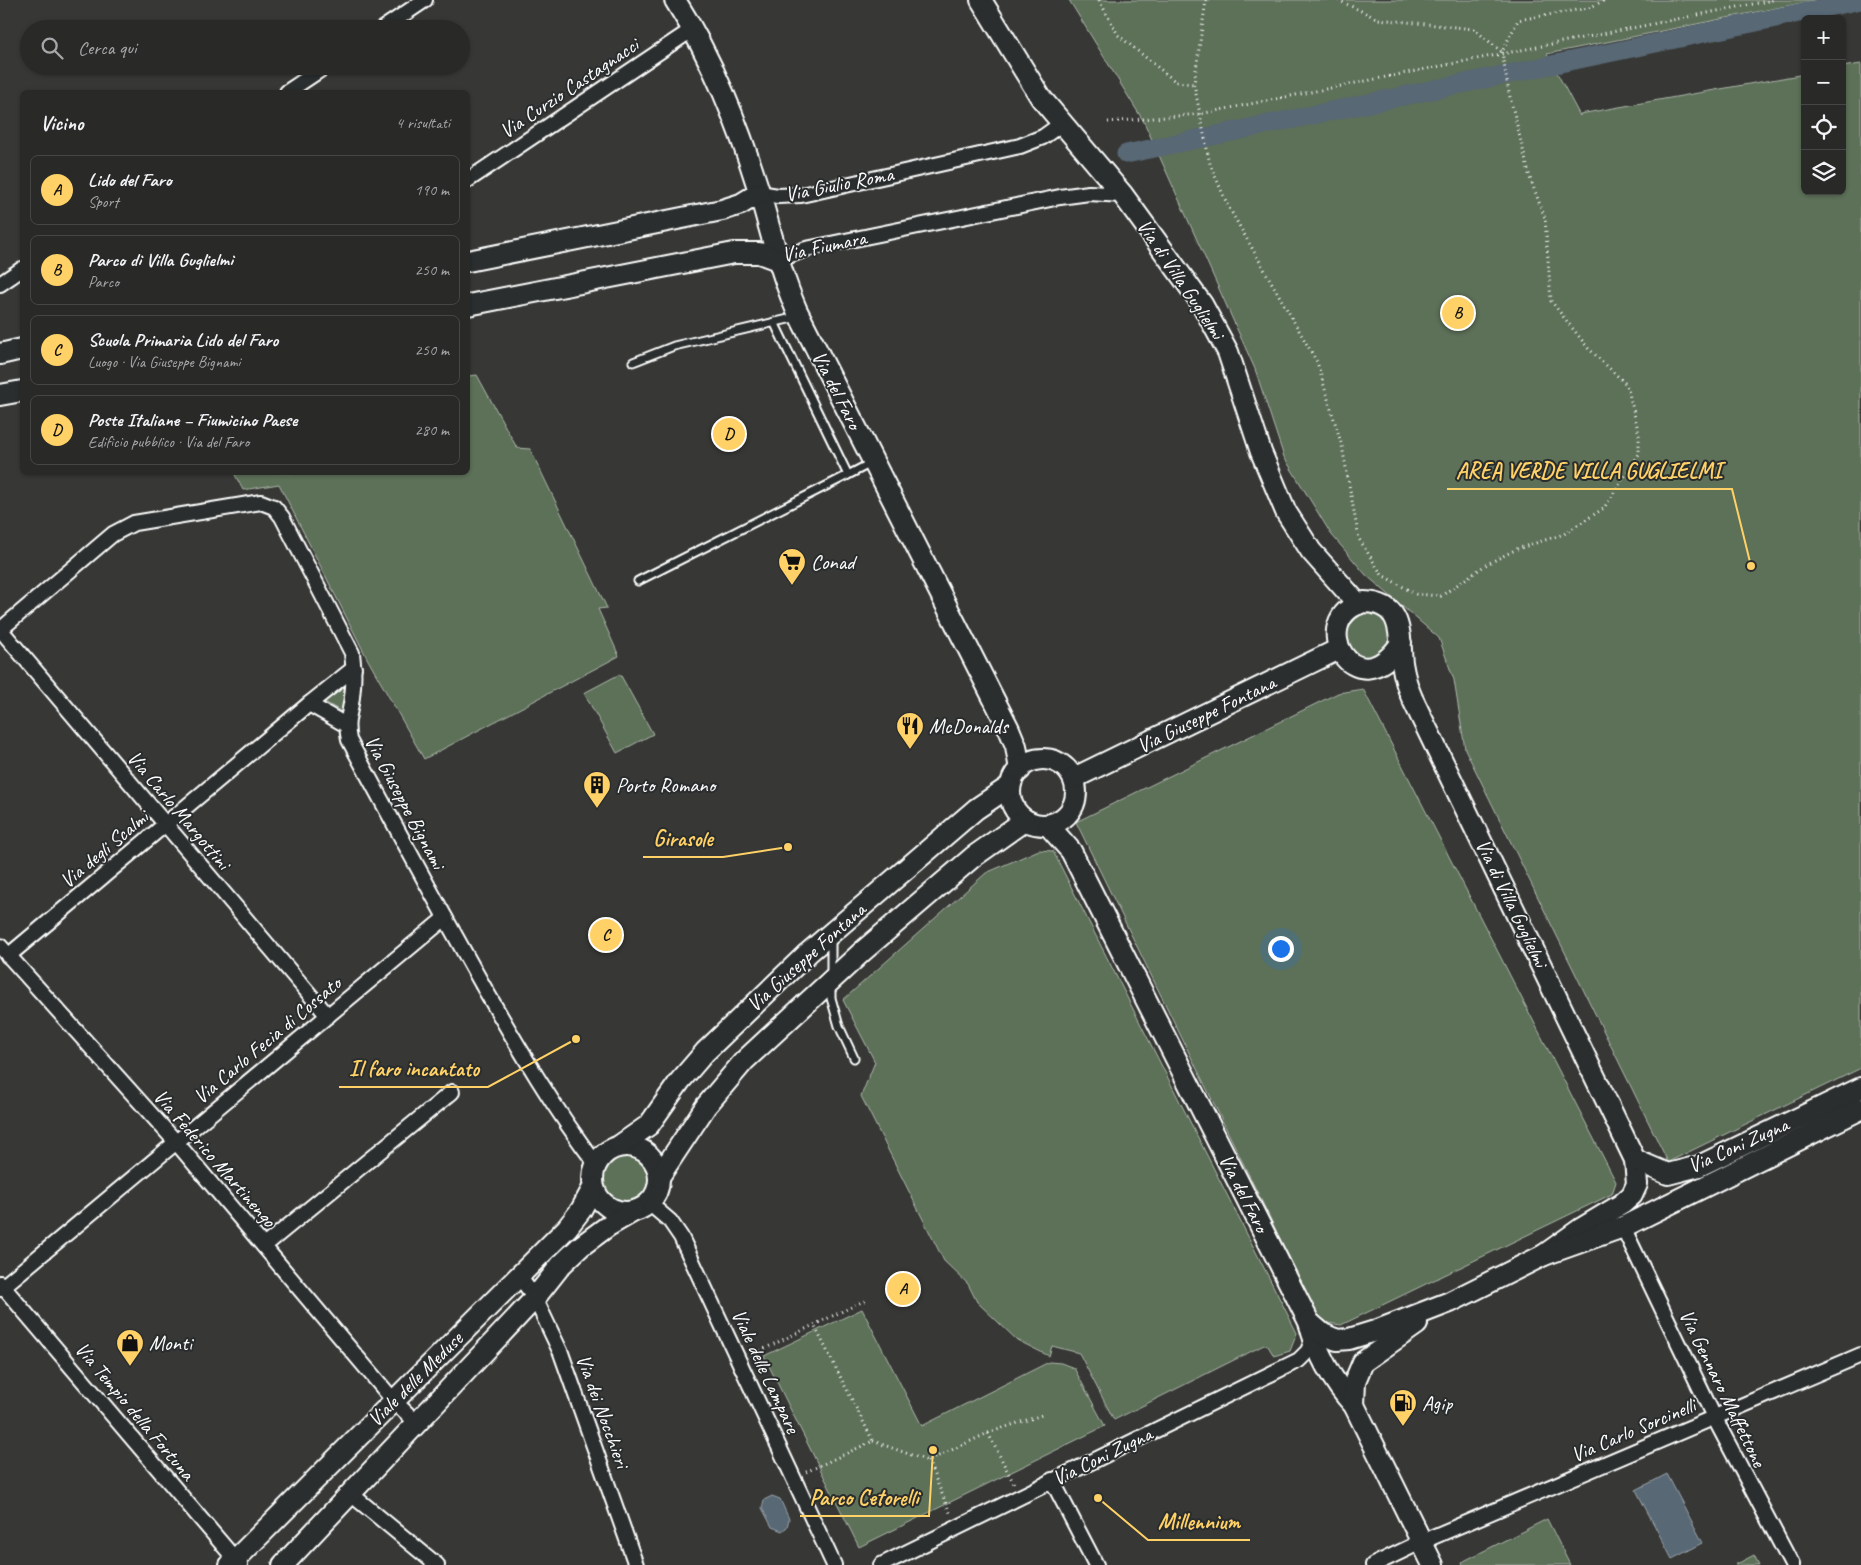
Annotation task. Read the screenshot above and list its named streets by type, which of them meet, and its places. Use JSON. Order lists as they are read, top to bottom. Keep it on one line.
{"streets":{"street":["Via Curzio Castagnacci","Via Giulio Roma","Via Fiumara","Via di Villa Guglielmi","Via del Faro","Via Giuseppe Fontana","Via Giuseppe Bignami","Via Carlo Margottini","Via degli Scalmi","Via Carlo Fecia di Cossato","Via Coni Zugna","Via Federico Martinengo","Viale delle Lampare","Viale delle Meduse","Via Gennaro Maffettone","Via Tempio della Fortuna","Via dei Nocchieri","Via Carlo Sorcinelli"]},"crossings":[["Via Curzio Castagnacci","Via del Faro"],["Via Giulio Roma","Via di Villa Guglielmi"],["Via Giulio Roma","Via del Faro"],["Via Fiumara","Via di Villa Guglielmi"],["Via Fiumara","Via del Faro"],["Via di Villa Guglielmi","Via Giuseppe Fontana"],["Via di Villa Guglielmi","Via Coni Zugna"],["Via del Faro","Via Giuseppe Fontana"],["Via del Faro","Via Coni Zugna"],["Via del Faro","Via Carlo Sorcinelli"],["Via Giuseppe Fontana","Via Giuseppe Bignami"],["Via Giuseppe Fontana","Viale delle Lampare"],["Via Giuseppe Fontana","Viale delle Meduse"],["Via Giuseppe Bignami","Via Carlo Margottini"],["Via Giuseppe Bignami","Via degli Scalmi"],["Via Giuseppe Bignami","Via Carlo Fecia di Cossato"],["Via Giuseppe Bignami","Viale delle Lampare"],["Via Giuseppe Bignami","Viale delle Meduse"],["Via Carlo Margottini","Via degli Scalmi"],["Via Carlo Margottini","Via Carlo Fecia di Cossato"],["Via degli Scalmi","Via Federico Martinengo"],["Via Carlo Fecia di Cossato","Via Federico Martinengo"],["Via Carlo Fecia di Cossato","Via Tempio della Fortuna"],["Via Coni Zugna","Via Gennaro Maffettone"],["Via Federico Martinengo","Viale delle Meduse"],["Viale delle Lampare","Viale delle Meduse"],["Viale delle Meduse","Via Tempio della Fortuna"],["Viale delle Meduse","Via dei Nocchieri"],["Via Gennaro Maffettone","Via Carlo Sorcinelli"]],"places":{"other":["AREA VERDE VILLA GUGLIELMI","Girasole","Il faro incantato","Parco Cetorelli","Millennium"],"supermarket":["Conad"],"restaurant":["McDonalds"],"building":["Porto Romano"],"shop":["Monti"],"fuel station":["Agip"]},"page":{"map_buttons":["+","−"],"search":"Cerca qui","heading":["Vicino","4 risultati"],"list":[{"mark":"A","name":"Lido del Faro","note":"Sport","value":"190 m"},{"mark":"B","name":"Parco di Villa Guglielmi","note":"Parco","value":"250 m"},{"mark":"C","name":"Scuola Primaria Lido del Faro","note":"Luogo · Via Giuseppe Bignami","value":"250 m"},{"mark":"D","name":"Poste Italiane – Fiumicino Paese","note":"Edificio pubblico · Via del Faro","value":"280 m"}],"pins":["B","D","C","A"]}}
